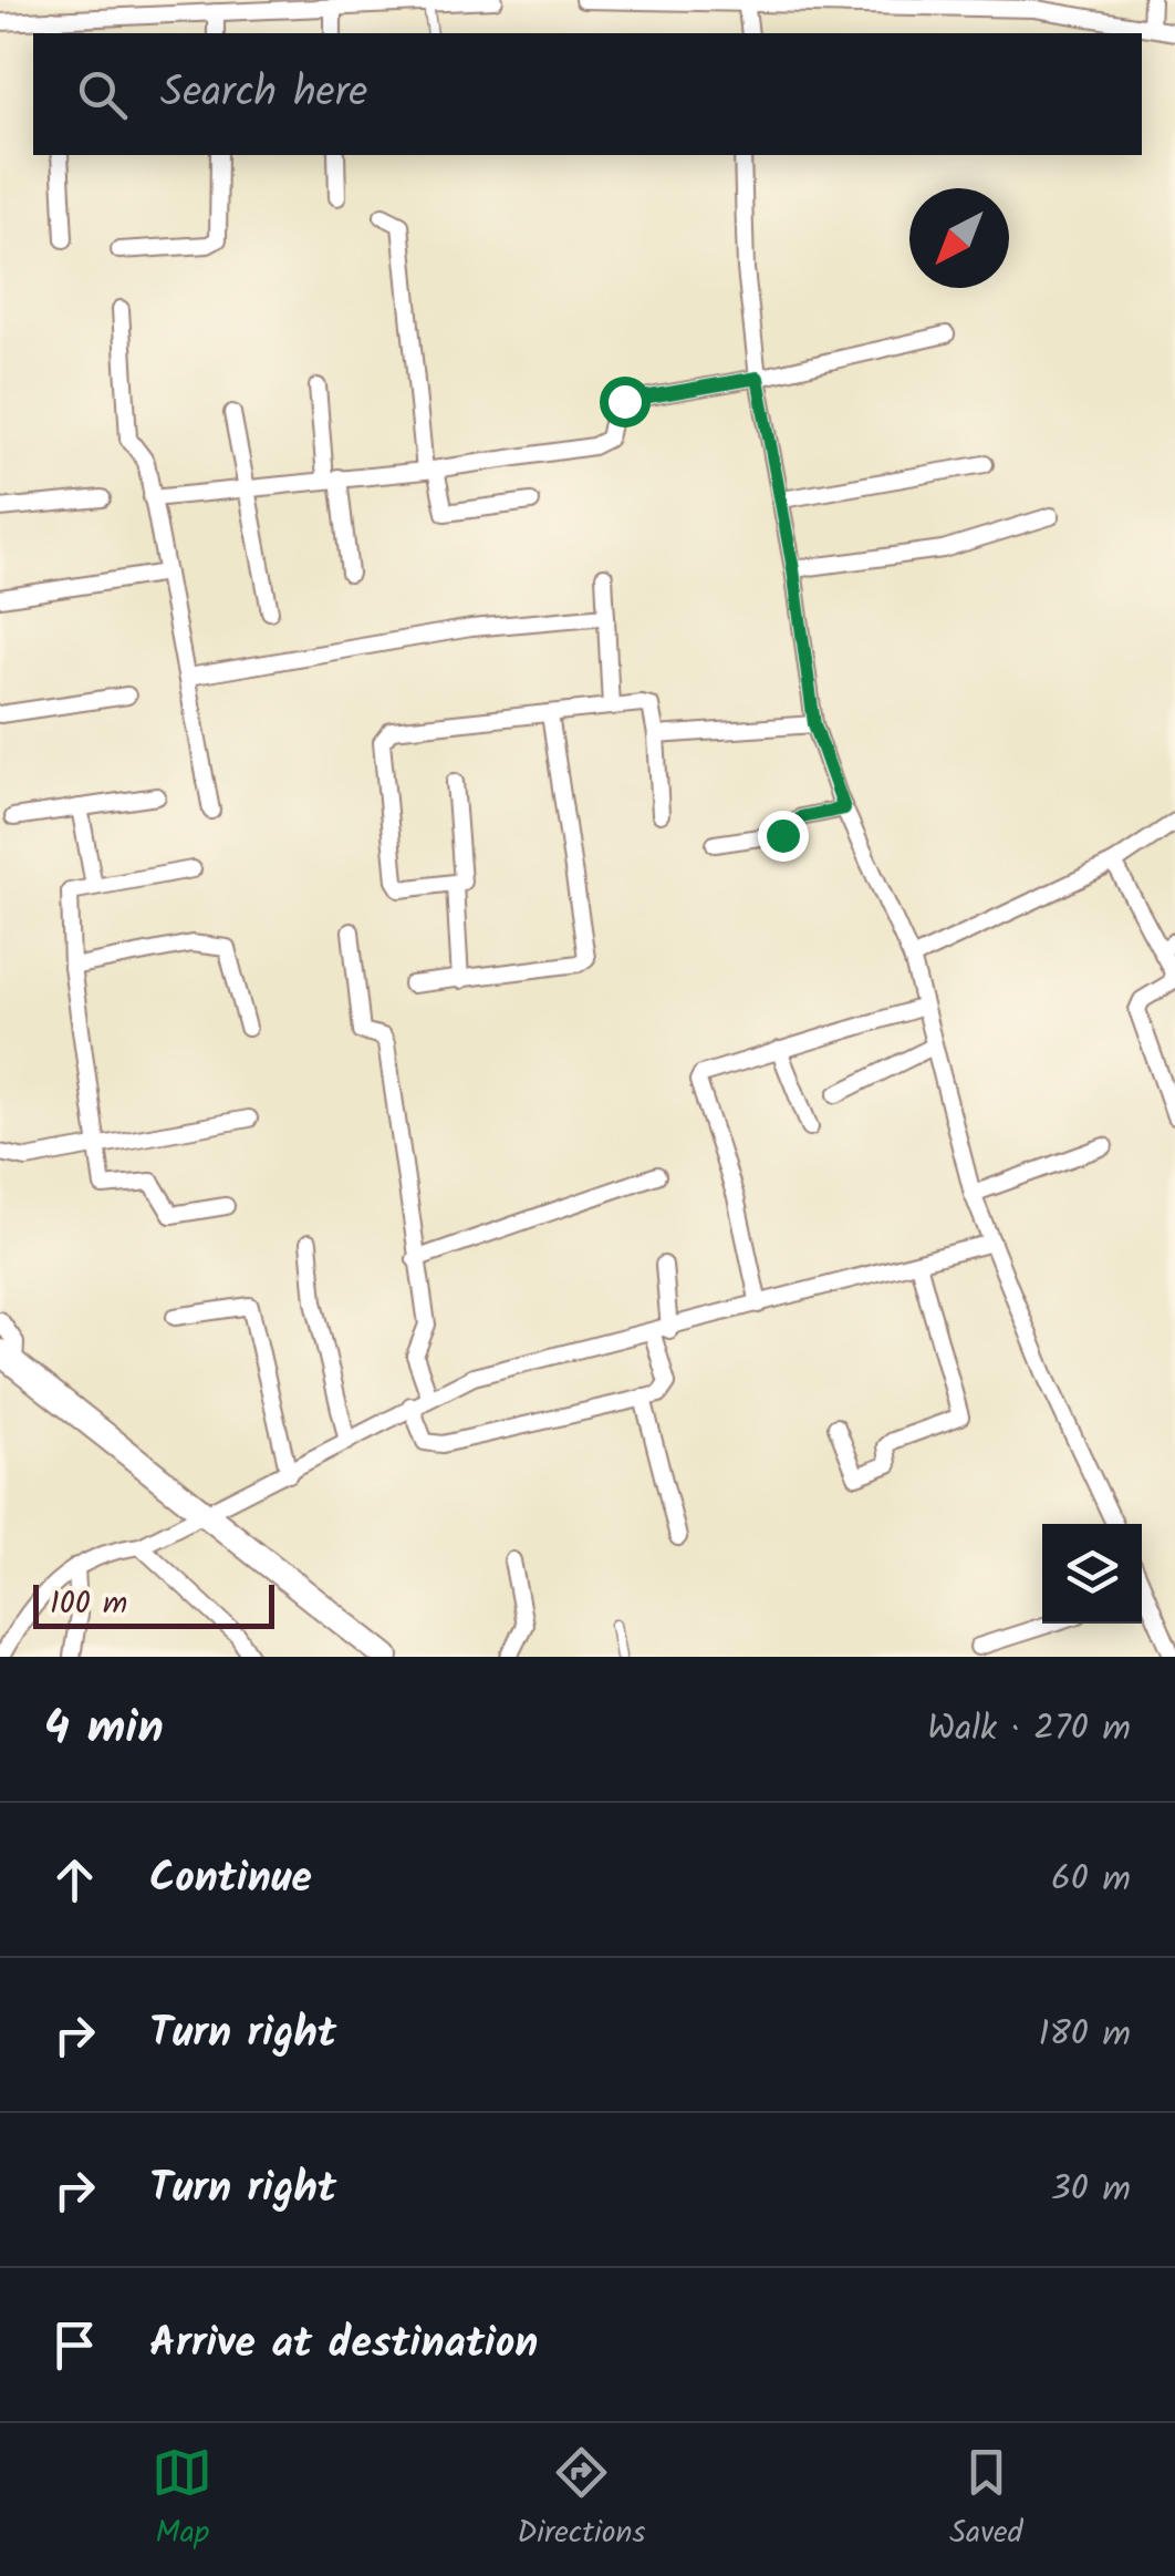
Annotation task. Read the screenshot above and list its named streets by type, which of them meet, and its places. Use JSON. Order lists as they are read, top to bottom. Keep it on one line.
{"scale_bar":"100 m","north":"bottom left","page":{"search":"Search here","scale":"100 m","heading":["4 min","Walk · 270 m"],"list":[["Continue","60 m"],["Turn right","180 m"],["Turn right","30 m"],"Arrive at destination"],"nav":["Map","Directions","Saved"]}}
